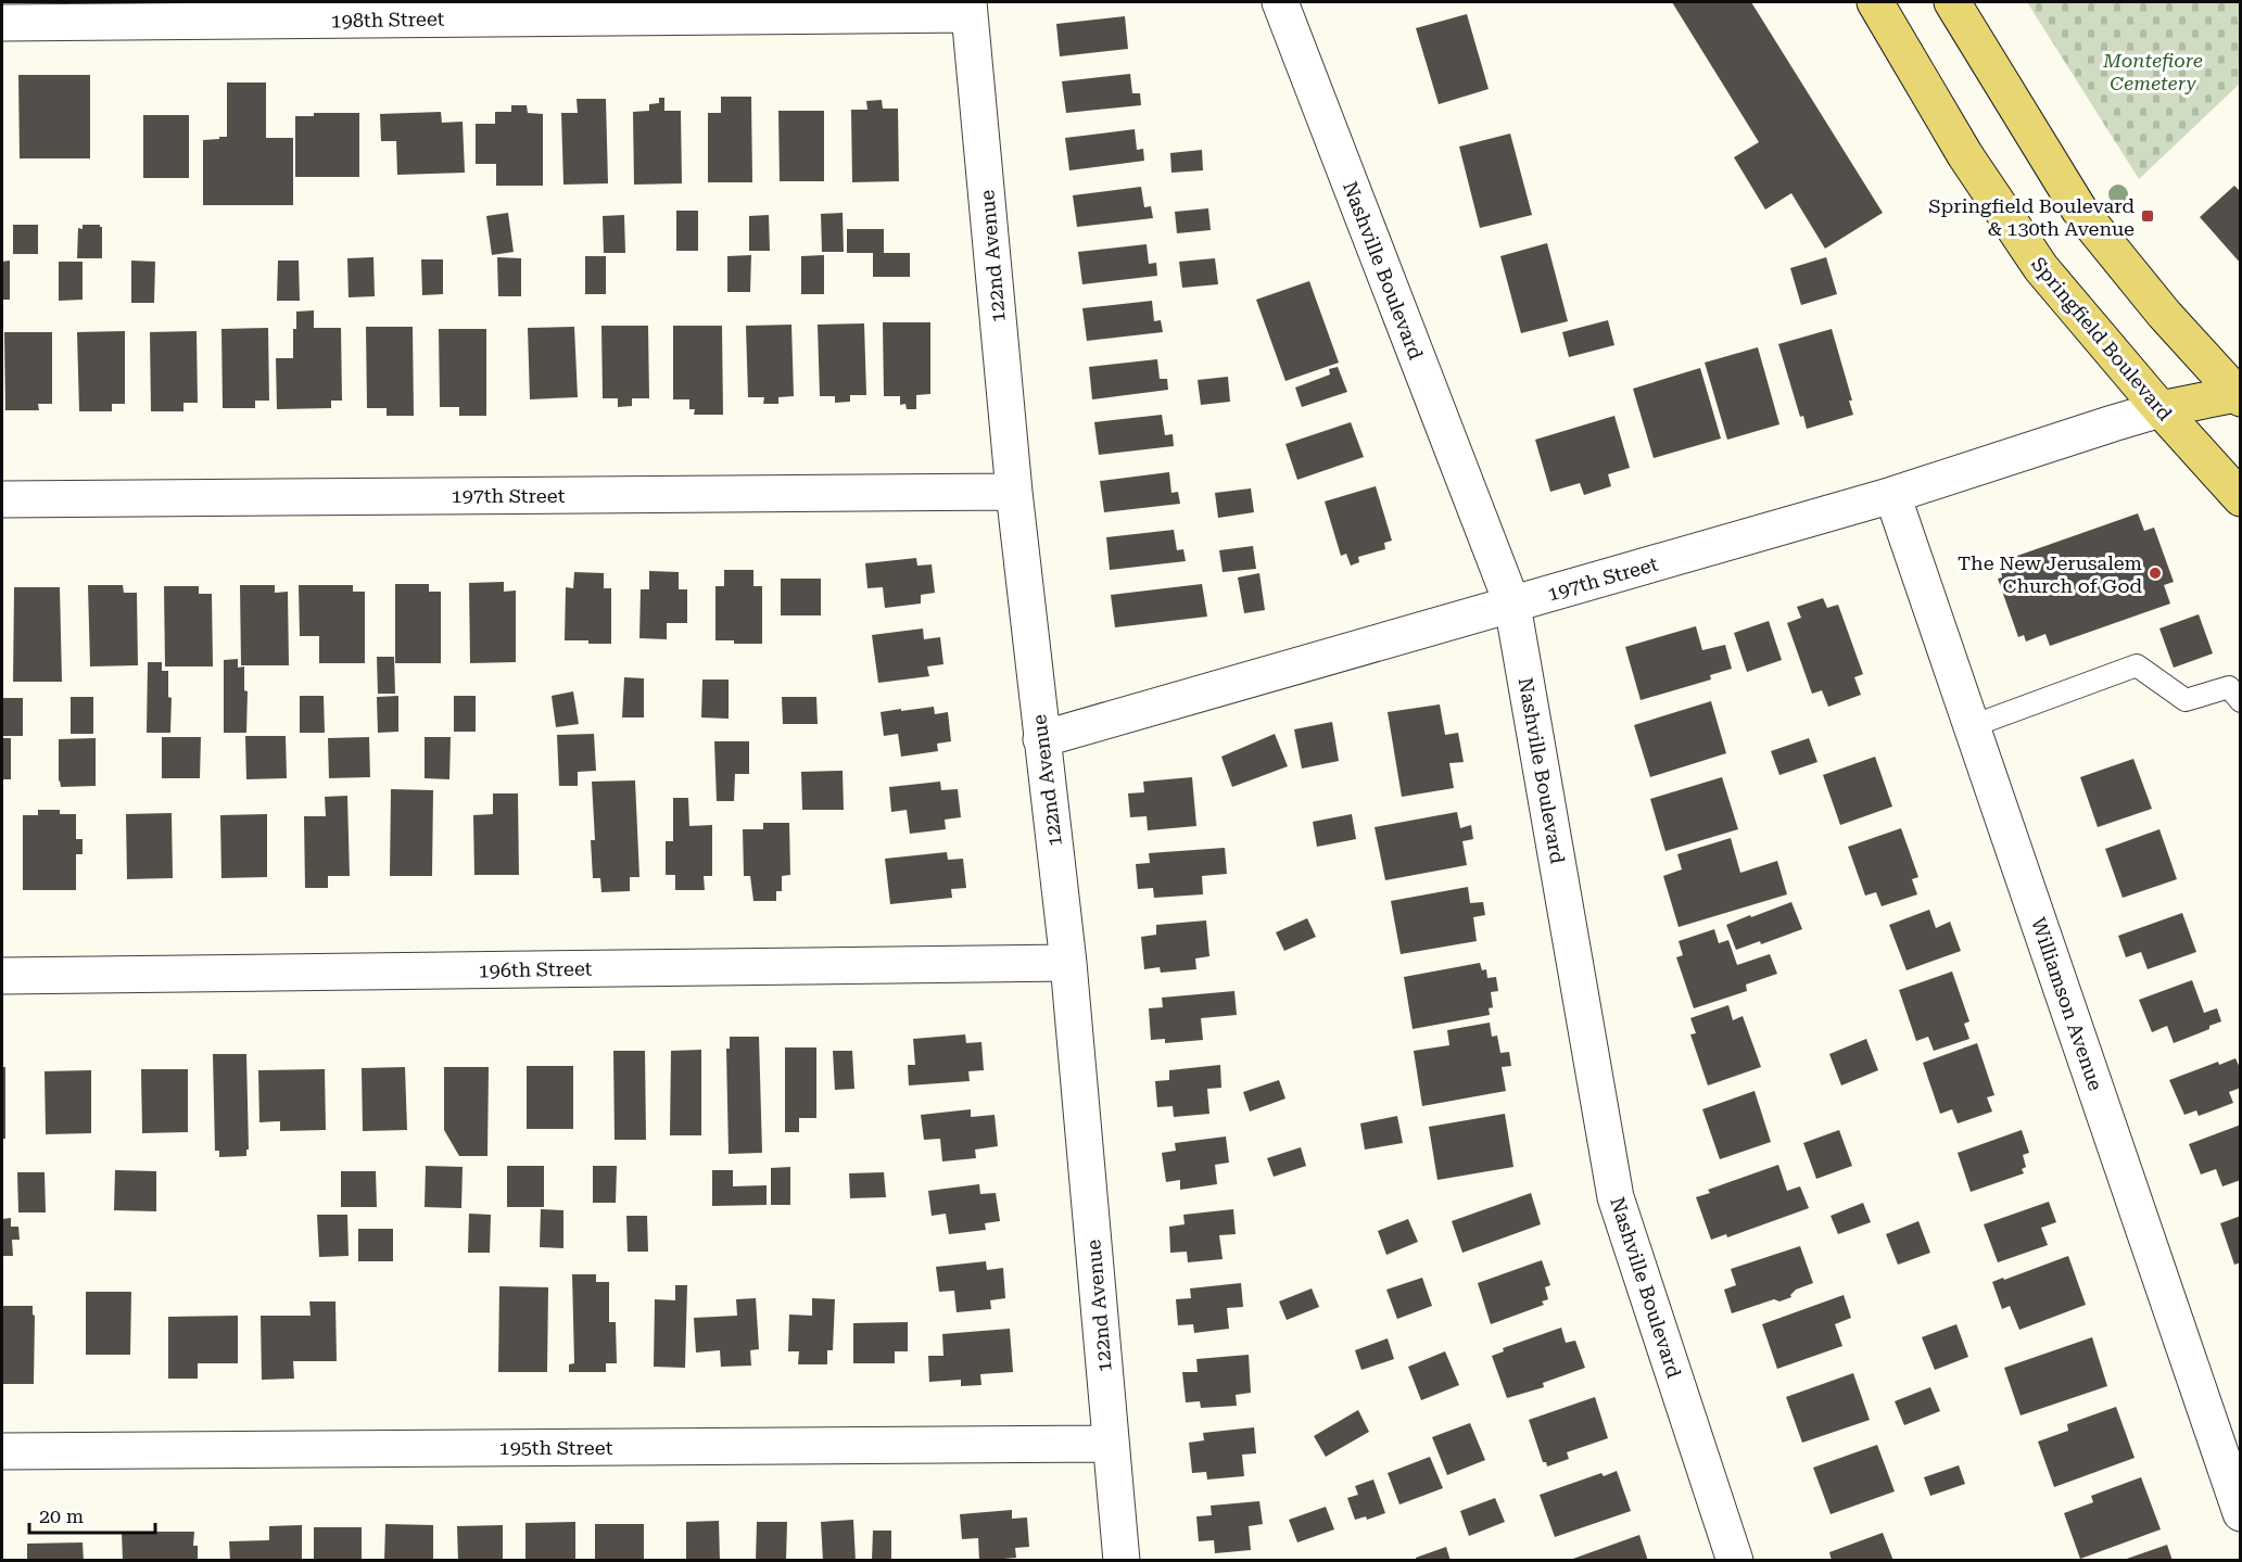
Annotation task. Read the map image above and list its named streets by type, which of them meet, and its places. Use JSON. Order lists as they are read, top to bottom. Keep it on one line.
{"streets":{"main road":["Springfield Boulevard"],"street":["198th Street","122nd Avenue","Nashville Boulevard","197th Street","196th Street","Williamson Avenue","195th Street"]},"crossings":[["198th Street","122nd Avenue"],["122nd Avenue","197th Street"],["122nd Avenue","196th Street"],["122nd Avenue","195th Street"],["Nashville Boulevard","197th Street"],["Springfield Boulevard","197th Street"],["197th Street","Williamson Avenue"]],"parks":["Montefiore Cemetery"],"places":{"transit":["Springfield Boulevard & 130th Avenue"],"other":["The New Jerusalem Church of God"]},"scale_bar":"20 m"}
